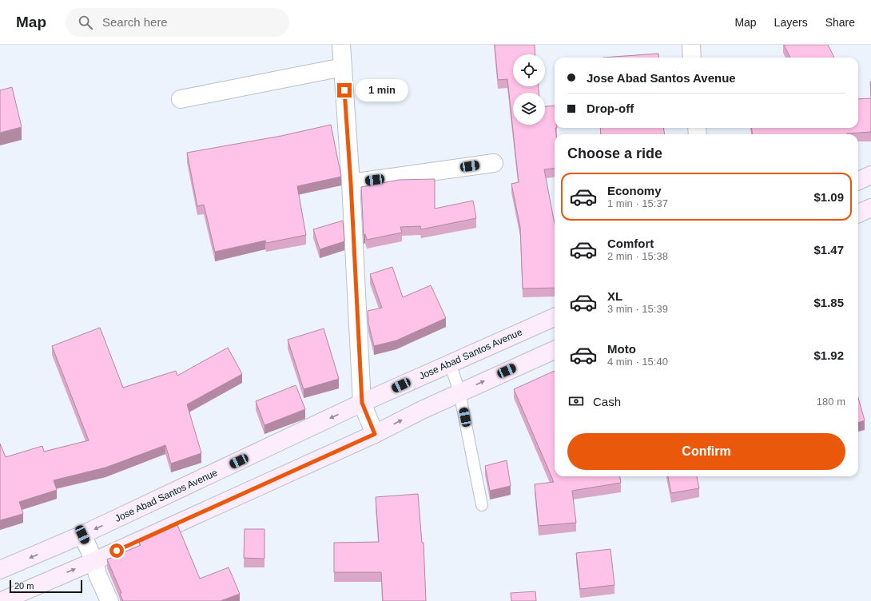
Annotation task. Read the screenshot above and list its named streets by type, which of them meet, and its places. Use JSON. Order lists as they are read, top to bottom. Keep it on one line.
{"streets":{"main road":["Jose Abad Santos Avenue"]},"scale_bar":"20 m","page":{"header":"Map","search":"Search here","nav":["Map","Layers","Share"],"banner":["Jose Abad Santos Avenue","Drop-off"],"bubble":"1 min","heading":"Choose a ride","list":[{"name":"Economy","note":"1 min · 15:37","value":"$1.09"},{"name":"Comfort","note":"2 min · 15:38","value":"$1.47"},{"name":"XL","note":"3 min · 15:39","value":"$1.85"},{"name":"Moto","note":"4 min · 15:40","value":"$1.92"}],"pay":["Cash","180 m"],"buttons":"Confirm","scale":"20 m"}}
